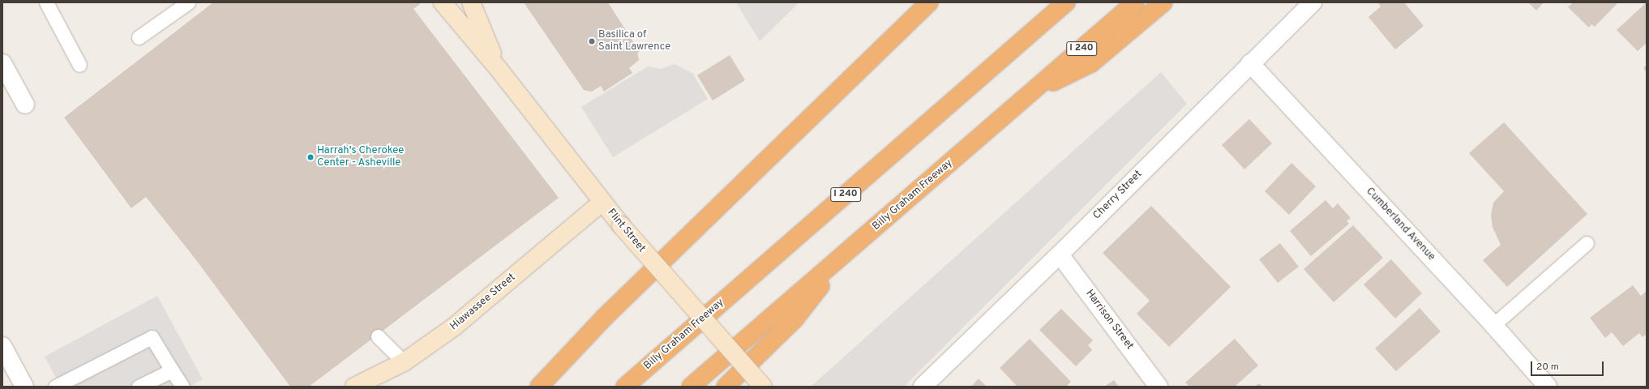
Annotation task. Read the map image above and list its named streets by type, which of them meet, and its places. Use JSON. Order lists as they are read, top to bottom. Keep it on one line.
{"streets":{"highway":["I 240","Billy Graham Freeway"],"street":["Cherry Street","Cumberland Avenue","Flint Street","Hiawassee Street","Harrison Street"]},"crossings":[["Cherry Street","Cumberland Avenue"],["Cherry Street","Harrison Street"],["Flint Street","Hiawassee Street"]],"places":["Basilica of Saint Lawrence","Harrah's Cherokee Center - Asheville"],"scale_bar":"20 m"}
